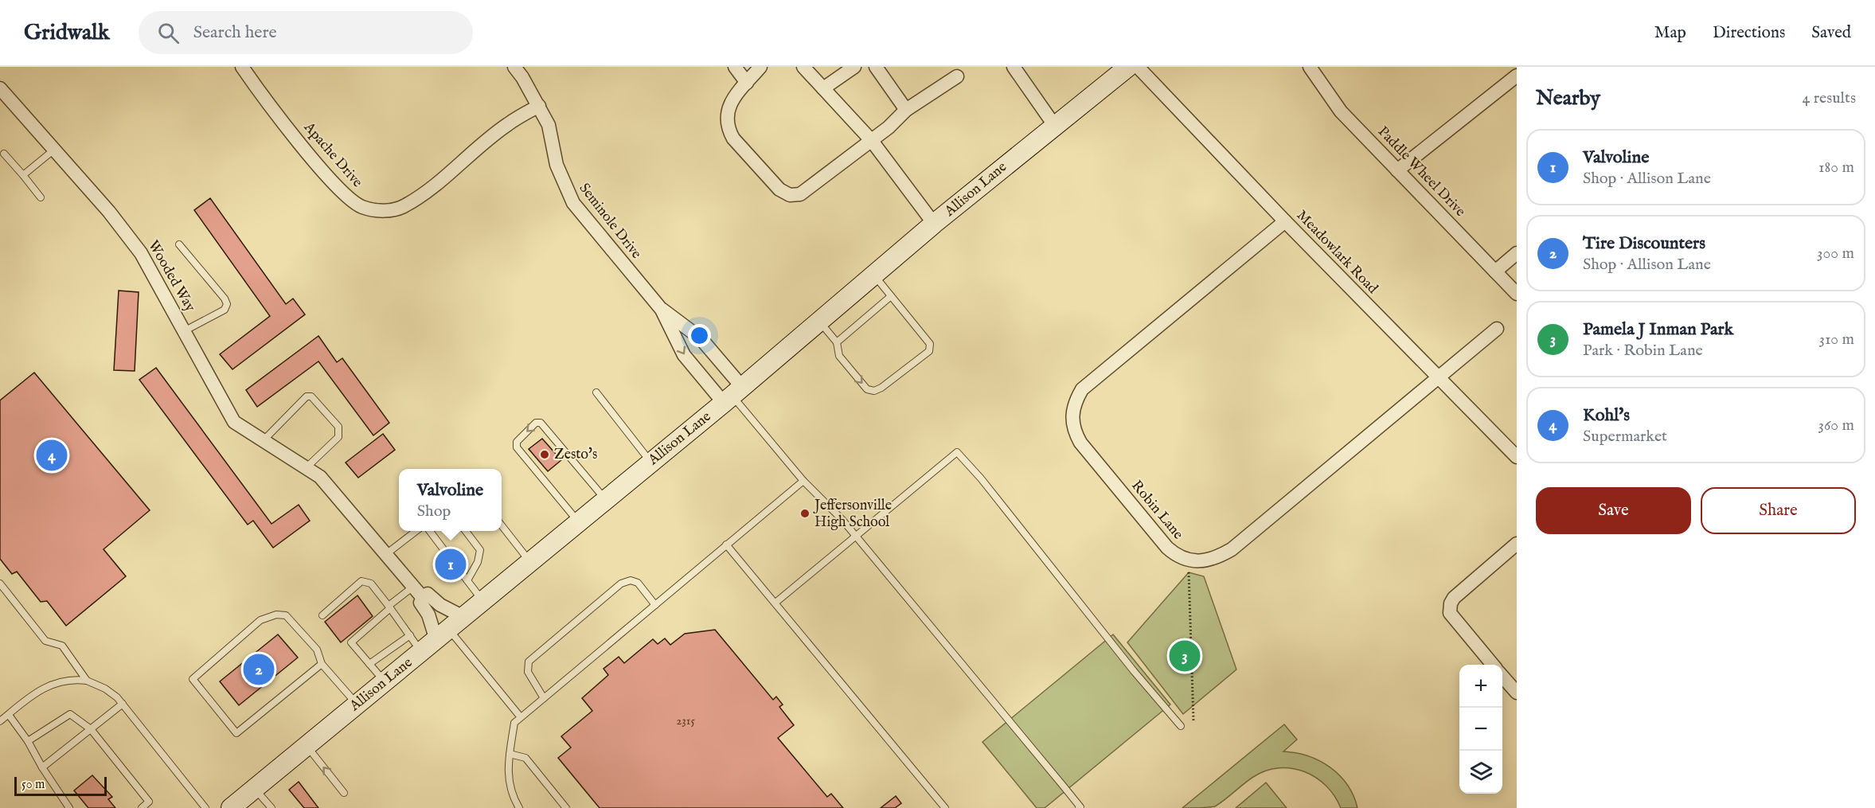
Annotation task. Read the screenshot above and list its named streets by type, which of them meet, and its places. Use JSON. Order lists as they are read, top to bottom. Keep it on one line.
{"streets":{"main road":["Allison Lane"],"street":["Apache Drive","Paddle Wheel Drive","Seminole Drive","Meadowlark Road","Wooded Way","Robin Lane"]},"crossings":[["Apache Drive","Seminole Drive"],["Allison Lane","Seminole Drive"],["Meadowlark Road","Robin Lane"]],"places":["Zesto's","Jeffersonville High School"],"house_numbers":["2315"],"scale_bar":"50 m","page":{"header":"Gridwalk","search":"Search here","nav":["Map","Directions","Saved"],"heading":["Nearby","4 results"],"list":[{"mark":"1","name":"Valvoline","note":"Shop · Allison Lane","value":"180 m"},{"mark":"2","name":"Tire Discounters","note":"Shop · Allison Lane","value":"300 m"},{"mark":"3","name":"Pamela J Inman Park","note":"Park · Robin Lane","value":"310 m"},{"mark":"4","name":"Kohl's","note":"Supermarket","value":"360 m"}],"pins":["4","1","3","2"],"popup":["Valvoline","Shop"],"buttons":["Save","Share"],"map_buttons":["+","−"],"scale":"50 m"}}
